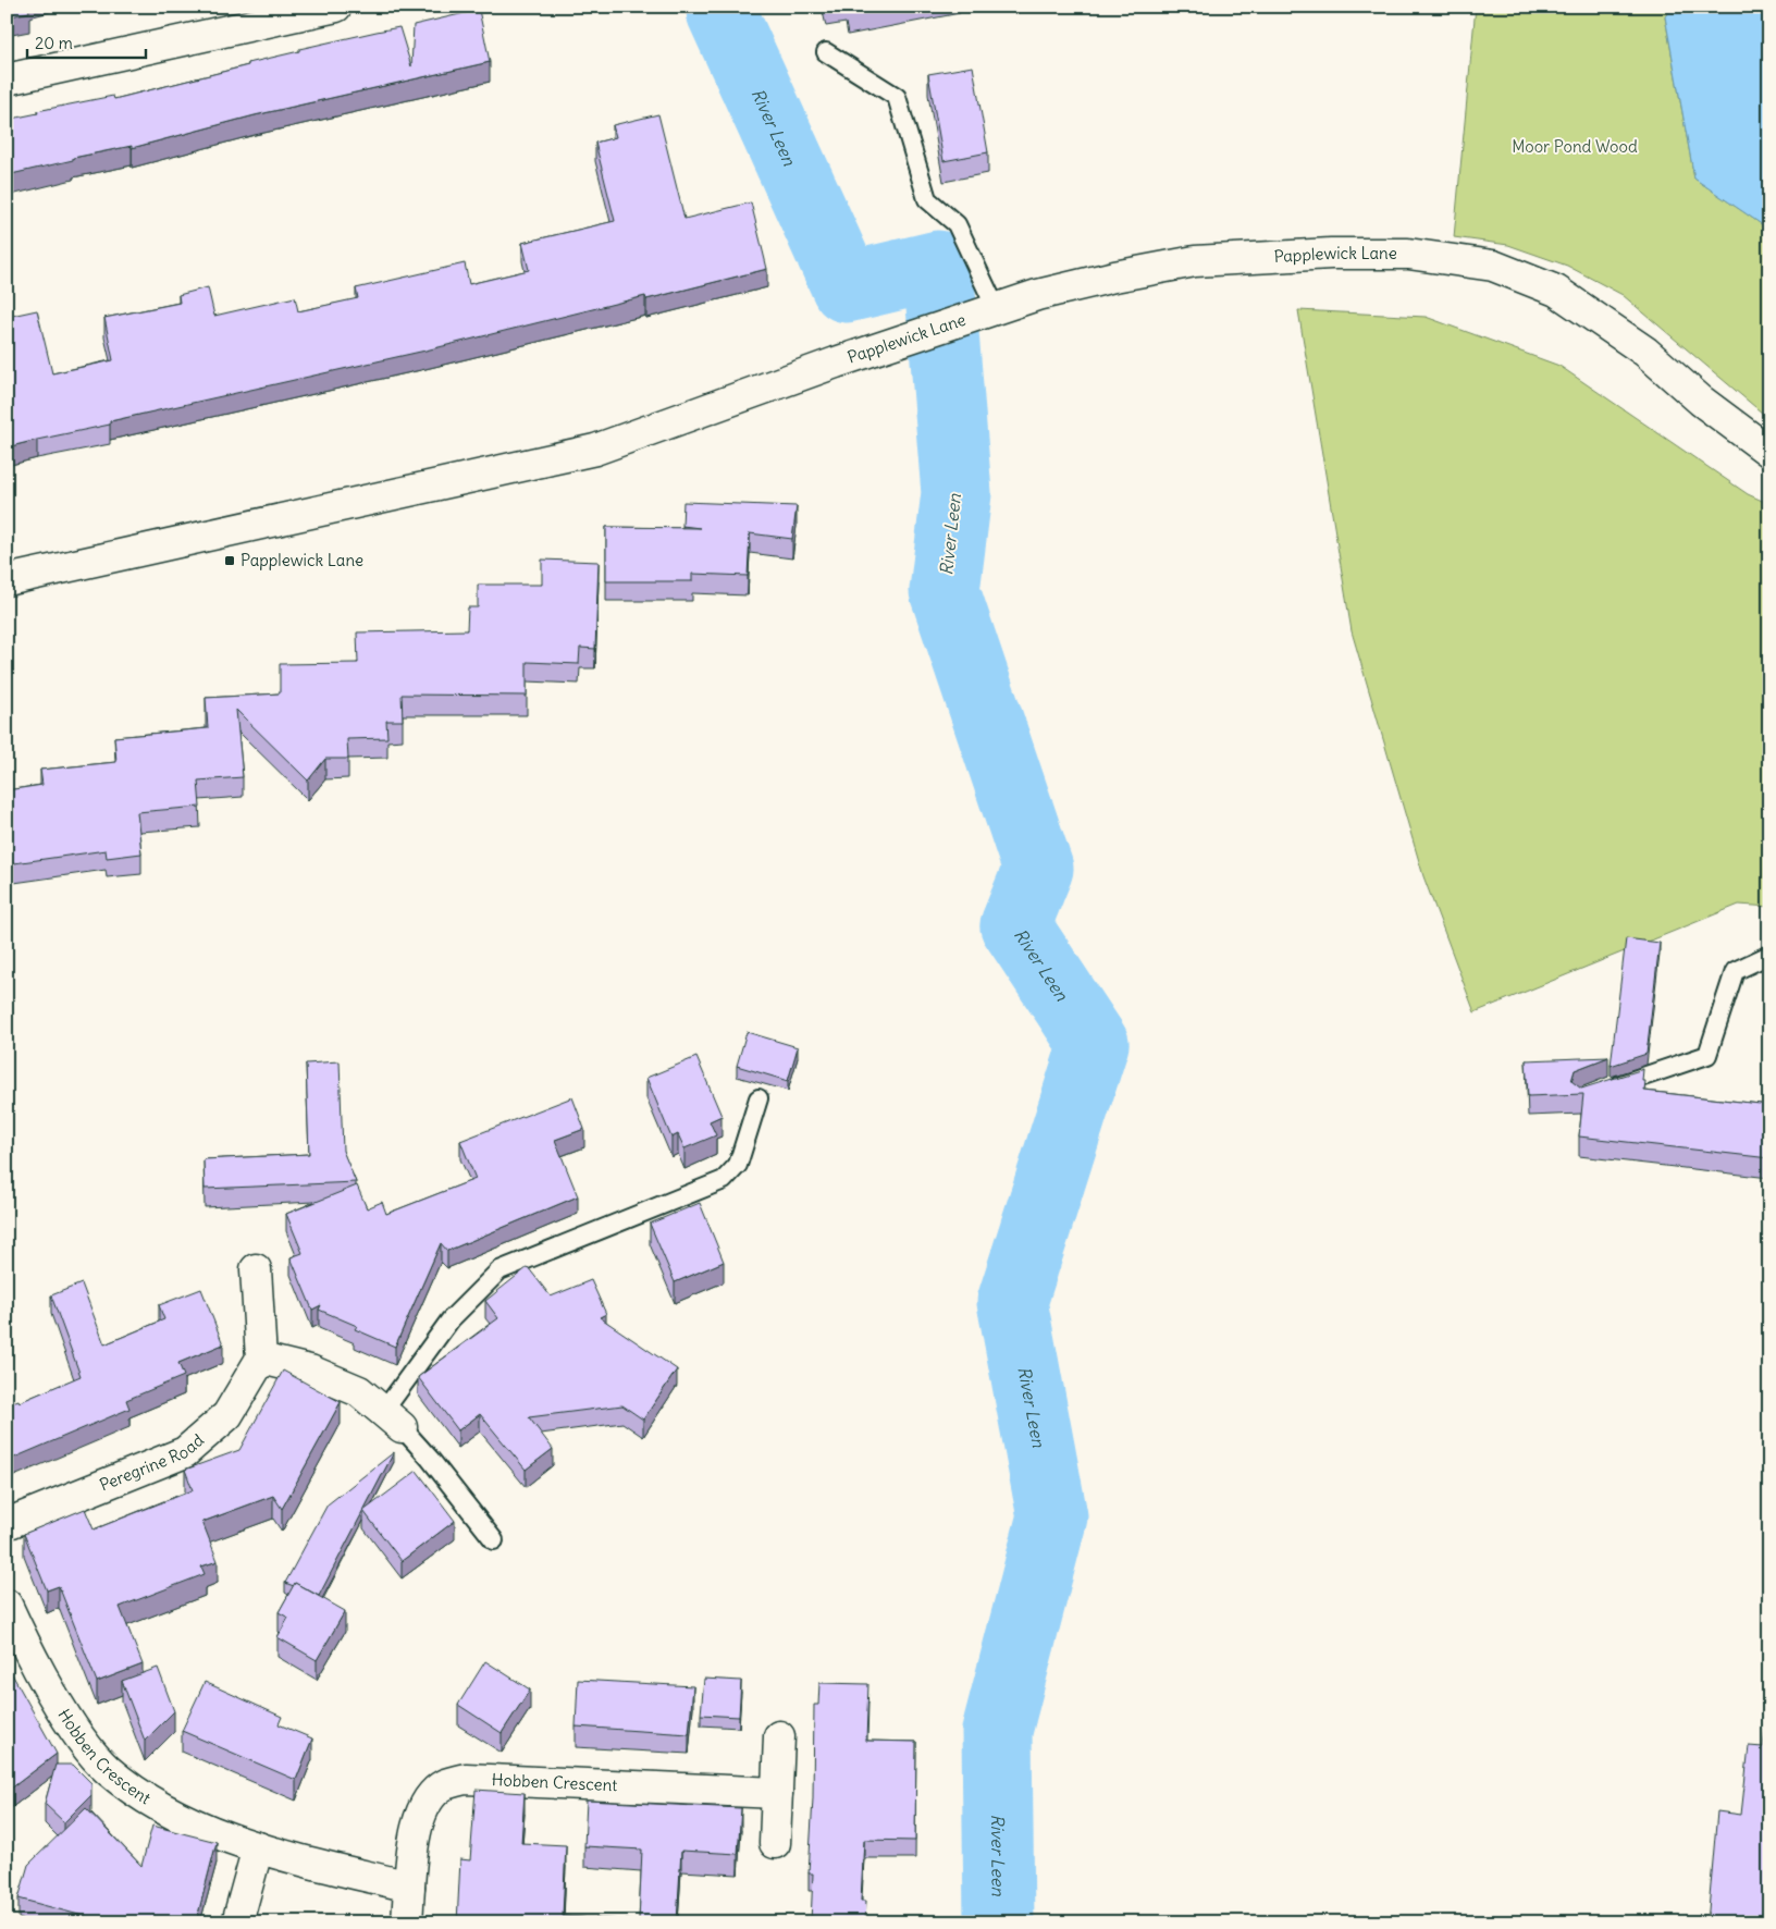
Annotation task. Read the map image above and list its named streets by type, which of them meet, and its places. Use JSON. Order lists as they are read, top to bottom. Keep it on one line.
{"streets":{"street":["Papplewick Lane","Peregrine Road","Hobben Crescent"]},"water":["River Leen"],"parks":["Moor Pond Wood"],"places":{"transit":["Papplewick Lane"]},"scale_bar":"20 m"}
